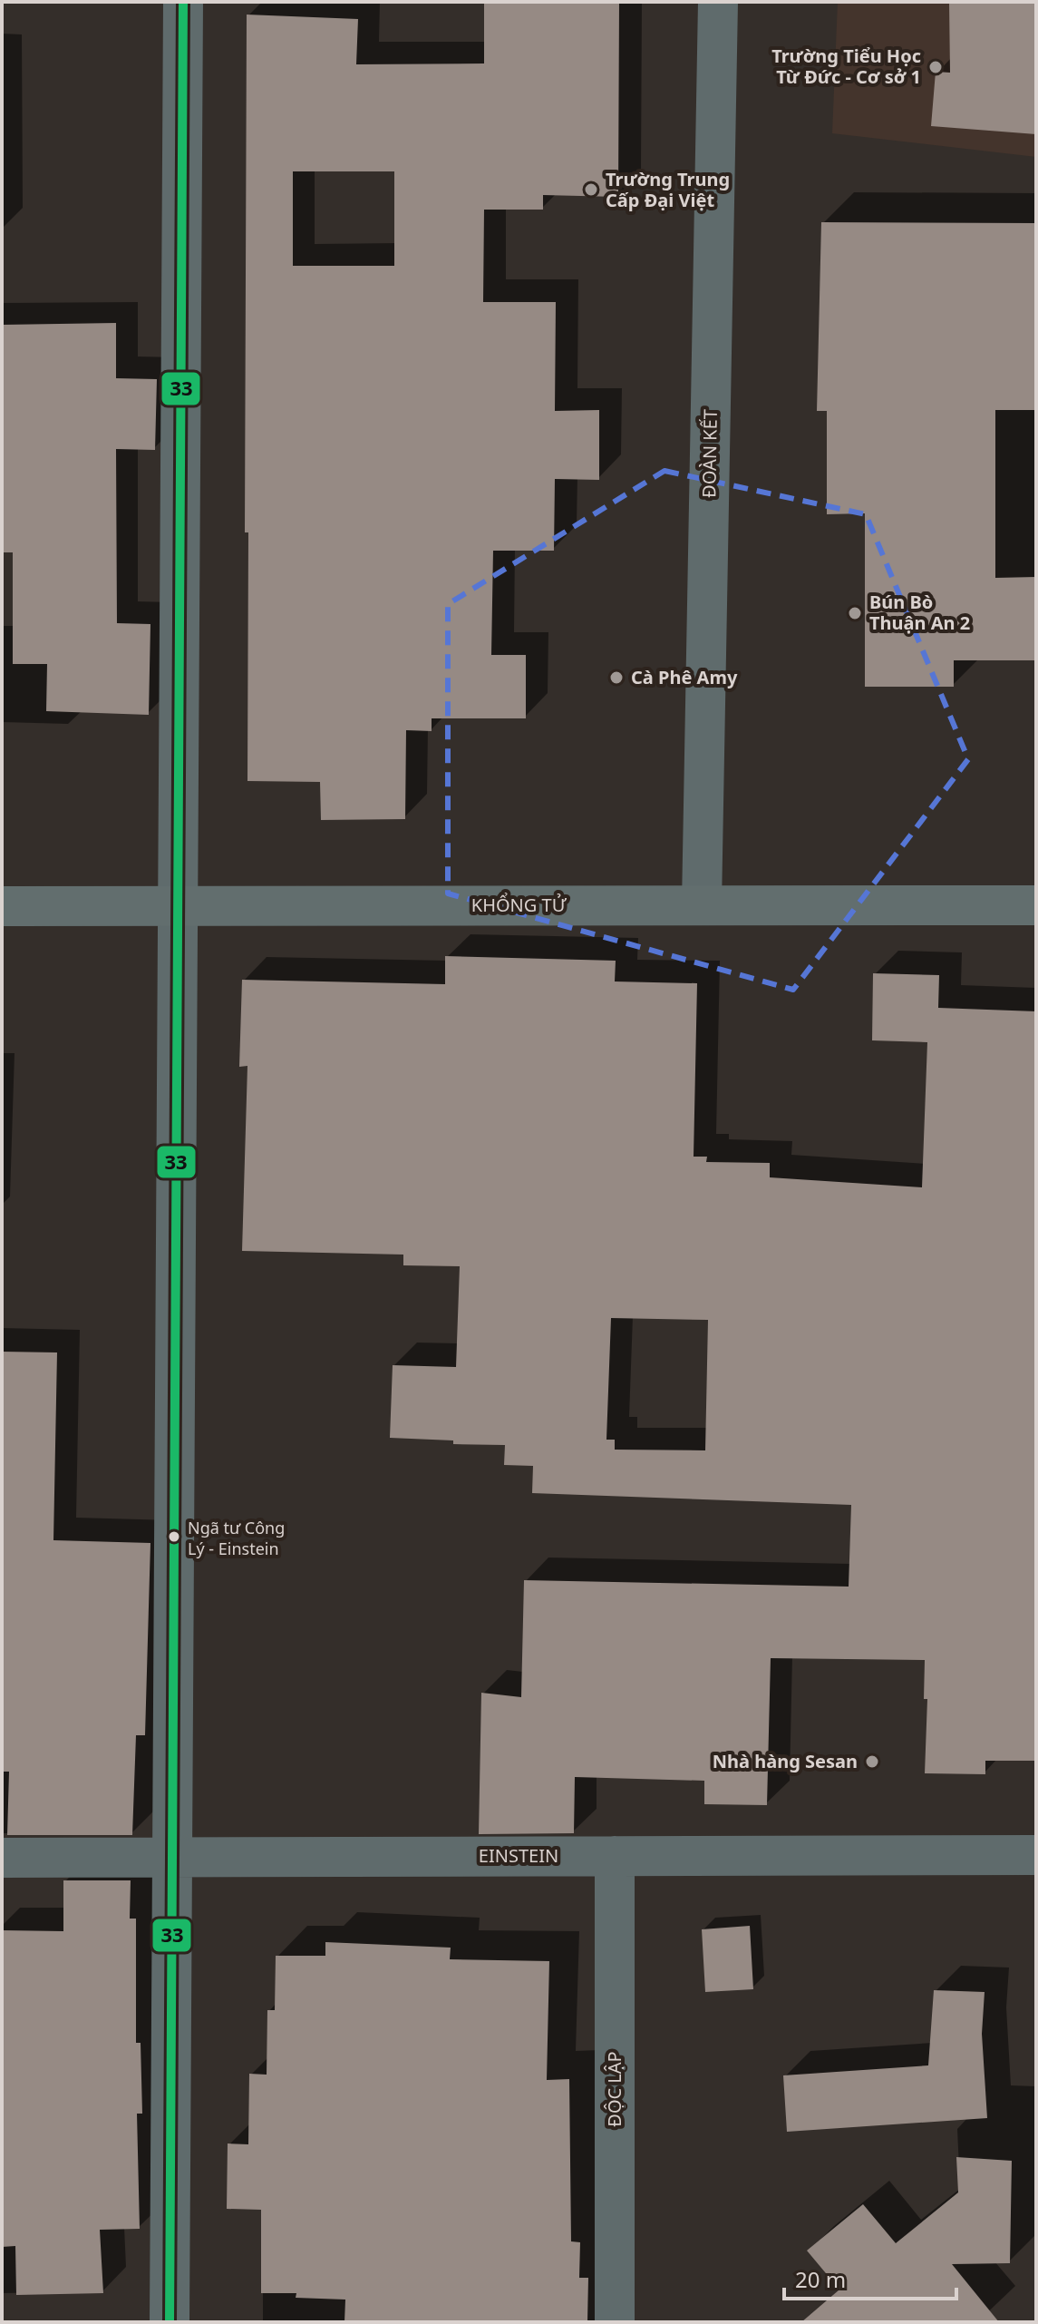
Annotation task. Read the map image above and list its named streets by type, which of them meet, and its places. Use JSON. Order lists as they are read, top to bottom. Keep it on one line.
{"streets":{"street":["ĐOÀN KẾT","KHỔNG TỬ","EINSTEIN","ĐỘC LẬP"]},"crossings":[["ĐOÀN KẾT","KHỔNG TỬ"],["EINSTEIN","ĐỘC LẬP"]],"places":["Trường Tiểu Học Từ Đức - Cơ sở 1","Trường Trung Cấp Đại Việt","Bún Bò Thuận An 2","Cà Phê Amy","Ngã tư Công Lý - Einstein","Nhà hàng Sesan"],"lines":["transit line 33"],"scale_bar":"20 m"}
